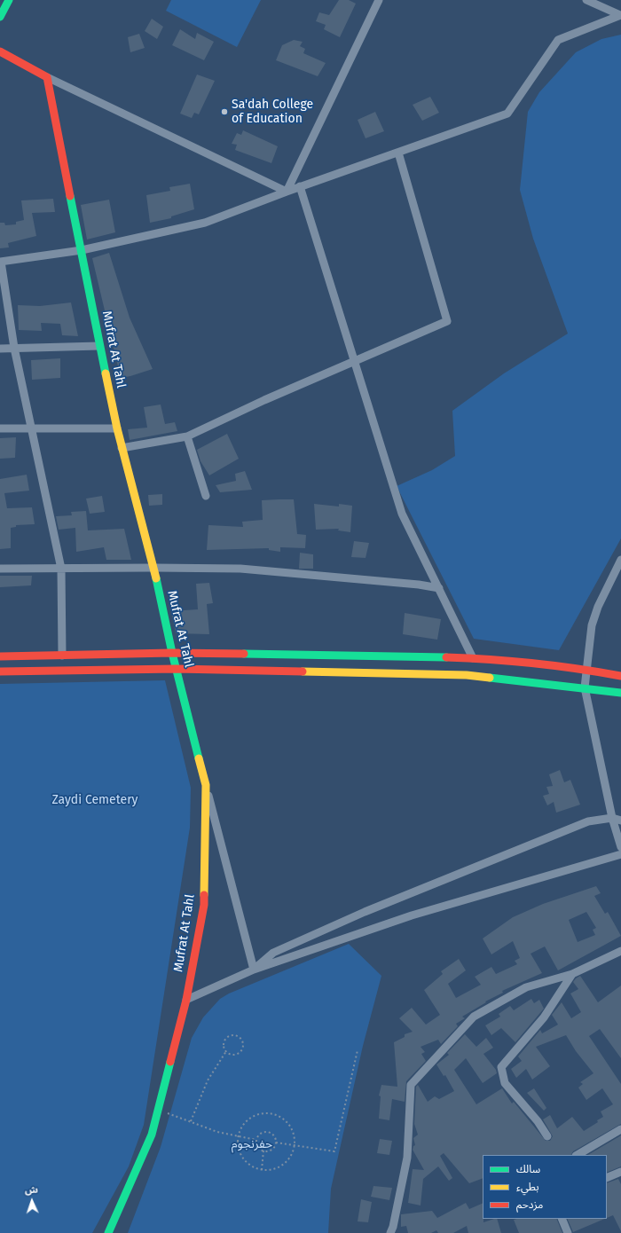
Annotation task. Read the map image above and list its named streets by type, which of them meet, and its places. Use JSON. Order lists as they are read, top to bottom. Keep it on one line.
{"streets":{"main road":["Mufrat At Tahl"]},"parks":["Zaydi Cemetery","حفرنجوم"],"places":["Sa'dah College of Education"],"legend":["سالك","بطيء","مزدحم"],"north":"top"}
